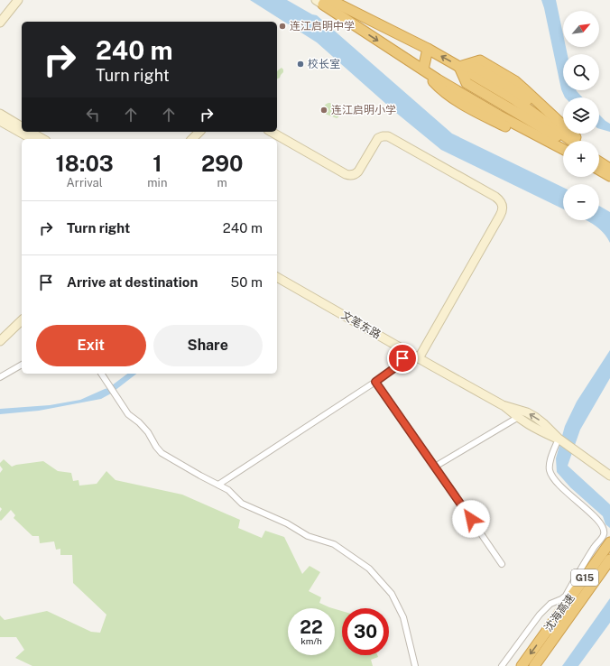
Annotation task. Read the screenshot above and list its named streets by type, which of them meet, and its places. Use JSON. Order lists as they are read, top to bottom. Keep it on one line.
{"streets":{"highway":["G15","沈海高速"],"main road":["文笔东路"]},"places":["连江启明中学","校长室","连江启明小学"],"north":"top right","page":{"map_buttons":["+","−"],"turn":["240 m","Turn right"],"eta":["18:03","Arrival","1","min","290","m"],"list":[{"name":"Turn right","value":"240 m"},{"name":"Arrive at destination","value":"50 m"}],"buttons":["Exit","Share"],"speed":"22 km/h","limit":"30"}}
